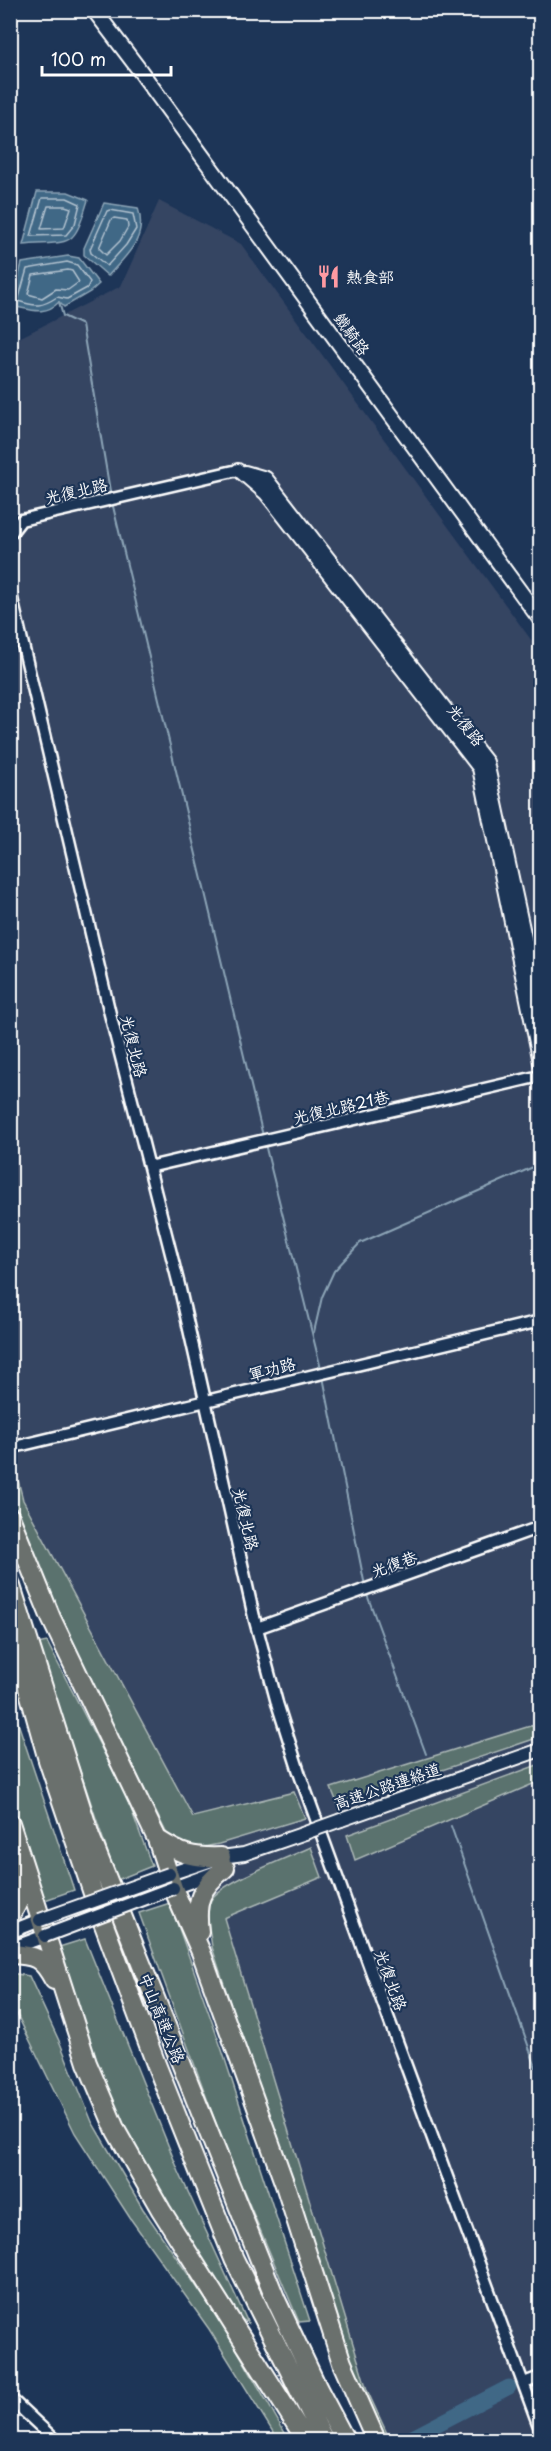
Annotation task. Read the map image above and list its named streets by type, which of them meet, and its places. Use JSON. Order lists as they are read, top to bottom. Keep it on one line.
{"streets":{"highway":["中山高速公路"],"main road":["鐵騎路"],"street":["光復北路","光復路","光復北路21巷","軍功路","光復巷","高速公路連絡道"]},"crossings":[["光復北路","光復路"],["光復北路","光復北路21巷"],["光復北路","軍功路"],["光復北路","光復巷"]],"places":{"restaurant":["熱食部"]},"scale_bar":"100 m"}
